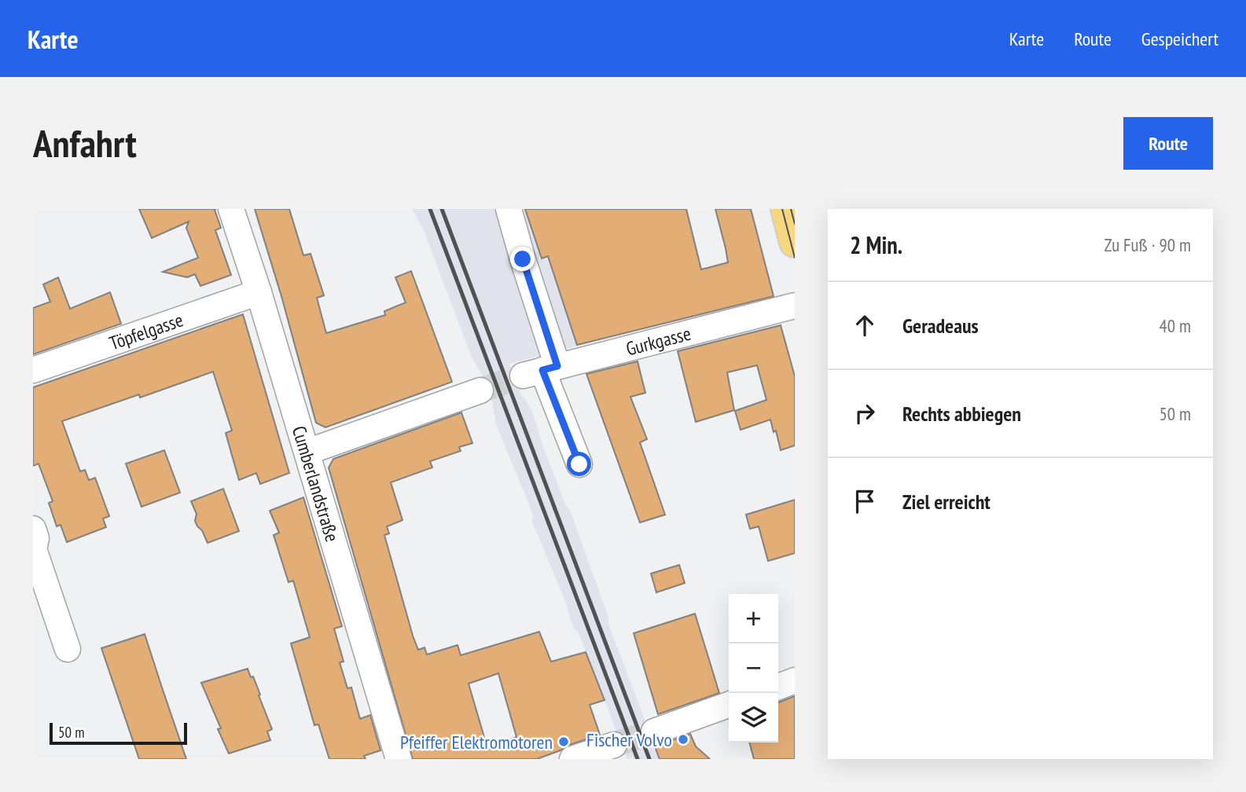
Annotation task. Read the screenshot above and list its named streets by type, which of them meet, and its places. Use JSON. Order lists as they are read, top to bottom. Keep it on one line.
{"streets":{"street":["Töpfelgasse","Gurkgasse","Cumberlandstraße"]},"crossings":[["Töpfelgasse","Cumberlandstraße"]],"places":["Fischer Volvo","Pfeiffer Elektromotoren"],"scale_bar":"50 m","page":{"header":"Karte","nav":["Karte","Route","Gespeichert"],"buttons":"Route","title":"Anfahrt","heading":["2 Min.","Zu Fuß · 90 m"],"list":[["Geradeaus","40 m"],["Rechts abbiegen","50 m"],"Ziel erreicht"],"map_buttons":["+","−"],"scale":"50 m"}}
